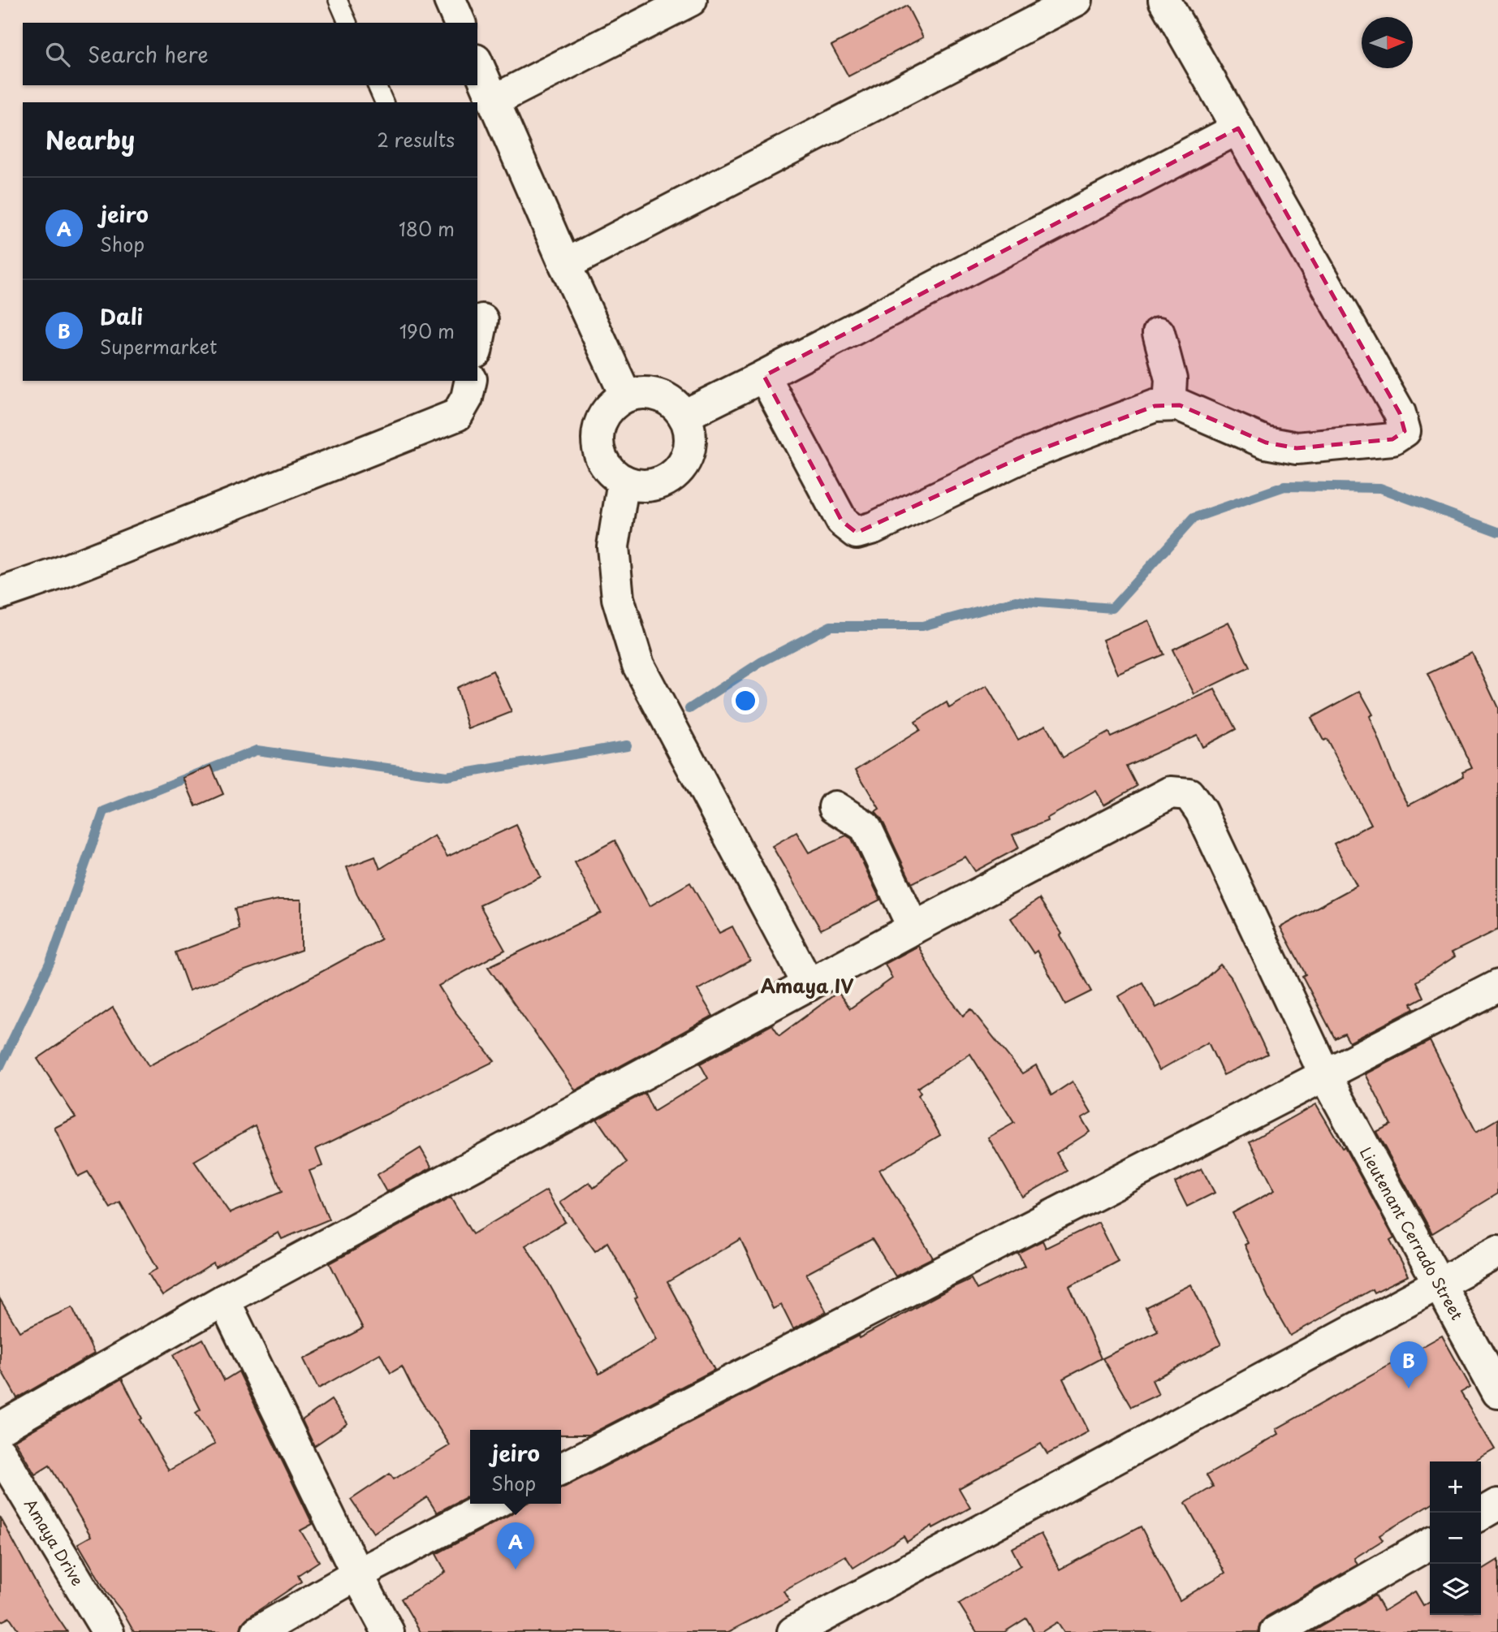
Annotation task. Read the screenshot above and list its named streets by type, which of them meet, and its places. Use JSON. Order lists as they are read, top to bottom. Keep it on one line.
{"streets":{"street":["Lieutenant Cerrado Street","Amaya Drive"]},"districts":["Amaya IV"],"north":"right","page":{"search":"Search here","heading":["Nearby","2 results"],"list":[{"mark":"A","name":"jeiro","note":"Shop","value":"180 m"},{"mark":"B","name":"Dali","note":"Supermarket","value":"190 m"}],"pins":["B","A"],"popup":["jeiro","Shop"],"map_buttons":["+","−"]}}
